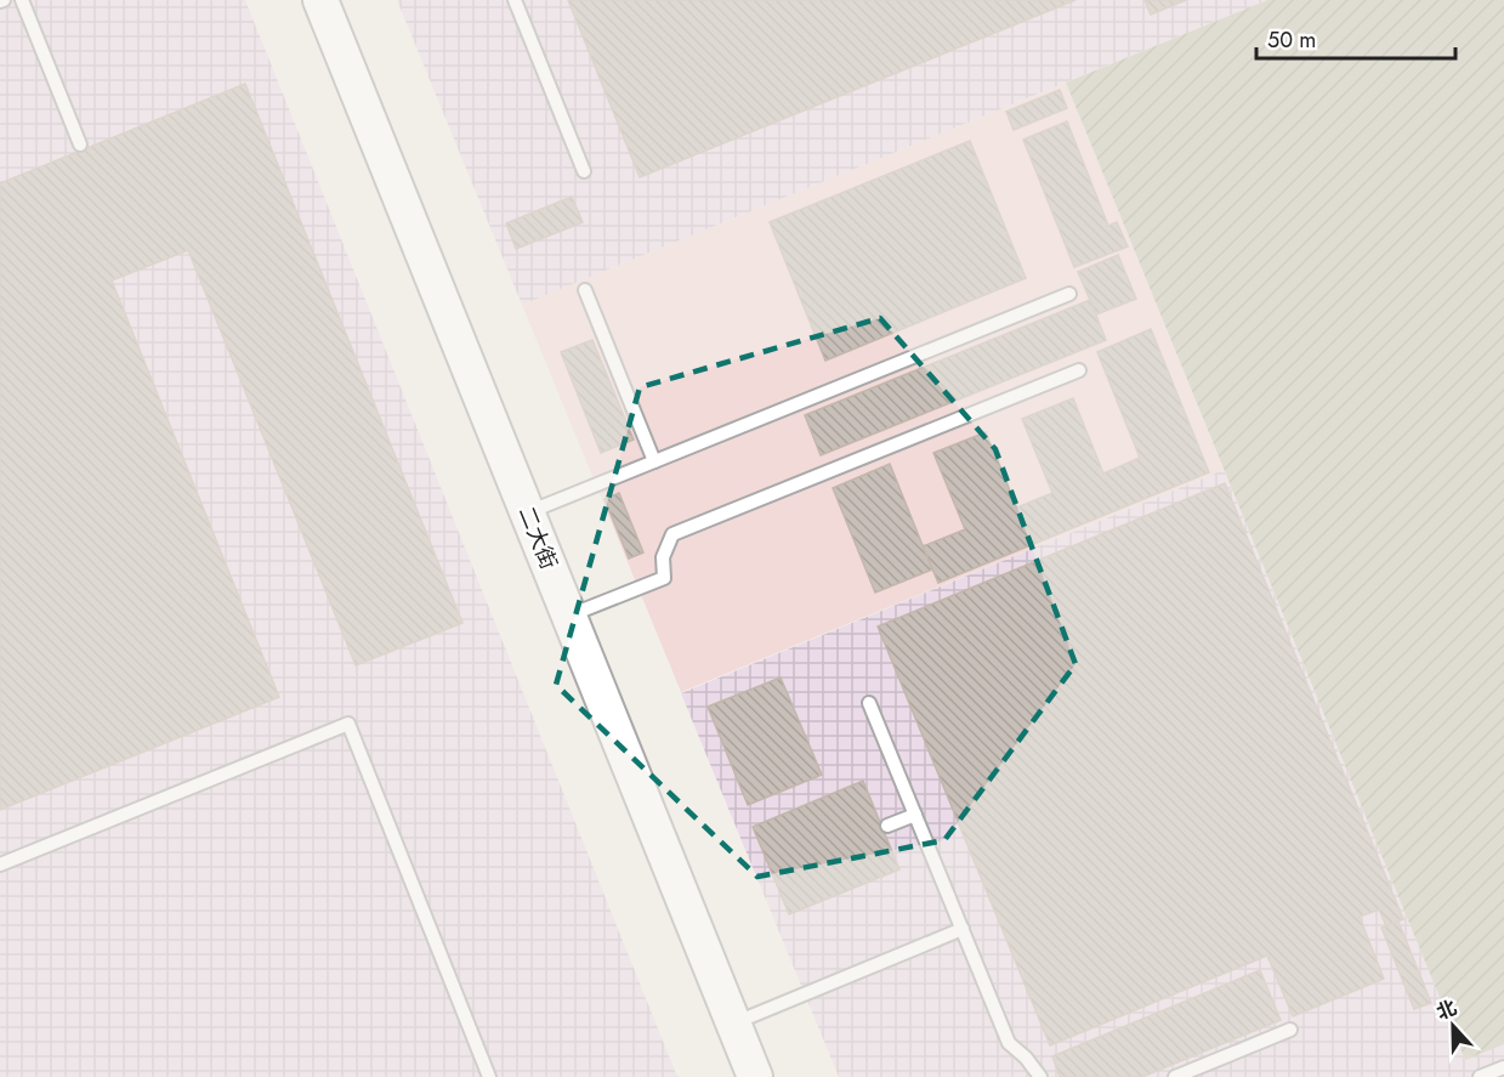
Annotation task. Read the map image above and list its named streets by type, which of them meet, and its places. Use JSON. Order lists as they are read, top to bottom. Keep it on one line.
{"streets":{"street":["二大街"]},"scale_bar":"50 m","north":"top"}
